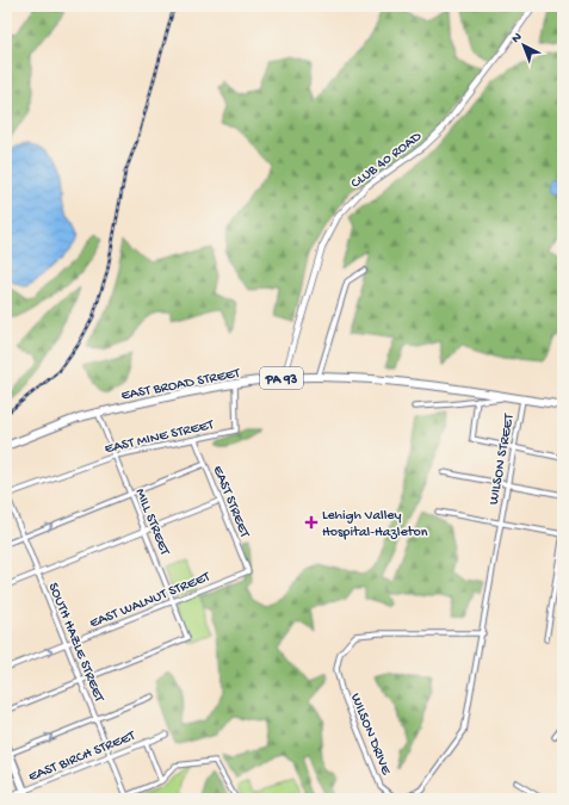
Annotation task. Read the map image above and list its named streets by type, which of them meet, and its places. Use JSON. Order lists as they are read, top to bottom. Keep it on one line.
{"streets":{"highway":["PA 93","EAST BROAD STREET"],"street":["CLUB 40 ROAD","EAST MINE STREET","WILSON STREET","EAST STREET","MILL STREET","EAST WALNUT STREET","SOUTH HAZLE STREET","WILSON DRIVE","EAST BIRCH STREET"]},"crossings":[["CLUB 40 ROAD","EAST BROAD STREET"],["EAST BROAD STREET","EAST MINE STREET"],["EAST BROAD STREET","WILSON STREET"],["EAST BROAD STREET","MILL STREET"],["EAST MINE STREET","EAST STREET"],["EAST MINE STREET","MILL STREET"],["EAST MINE STREET","SOUTH HAZLE STREET"],["WILSON STREET","WILSON DRIVE"],["EAST STREET","EAST WALNUT STREET"],["MILL STREET","EAST WALNUT STREET"],["MILL STREET","SOUTH HAZLE STREET"],["EAST WALNUT STREET","SOUTH HAZLE STREET"],["SOUTH HAZLE STREET","EAST BIRCH STREET"]],"places":{"health":["Lehigh Valley Hospital-Hazleton"]},"north":"top left"}
